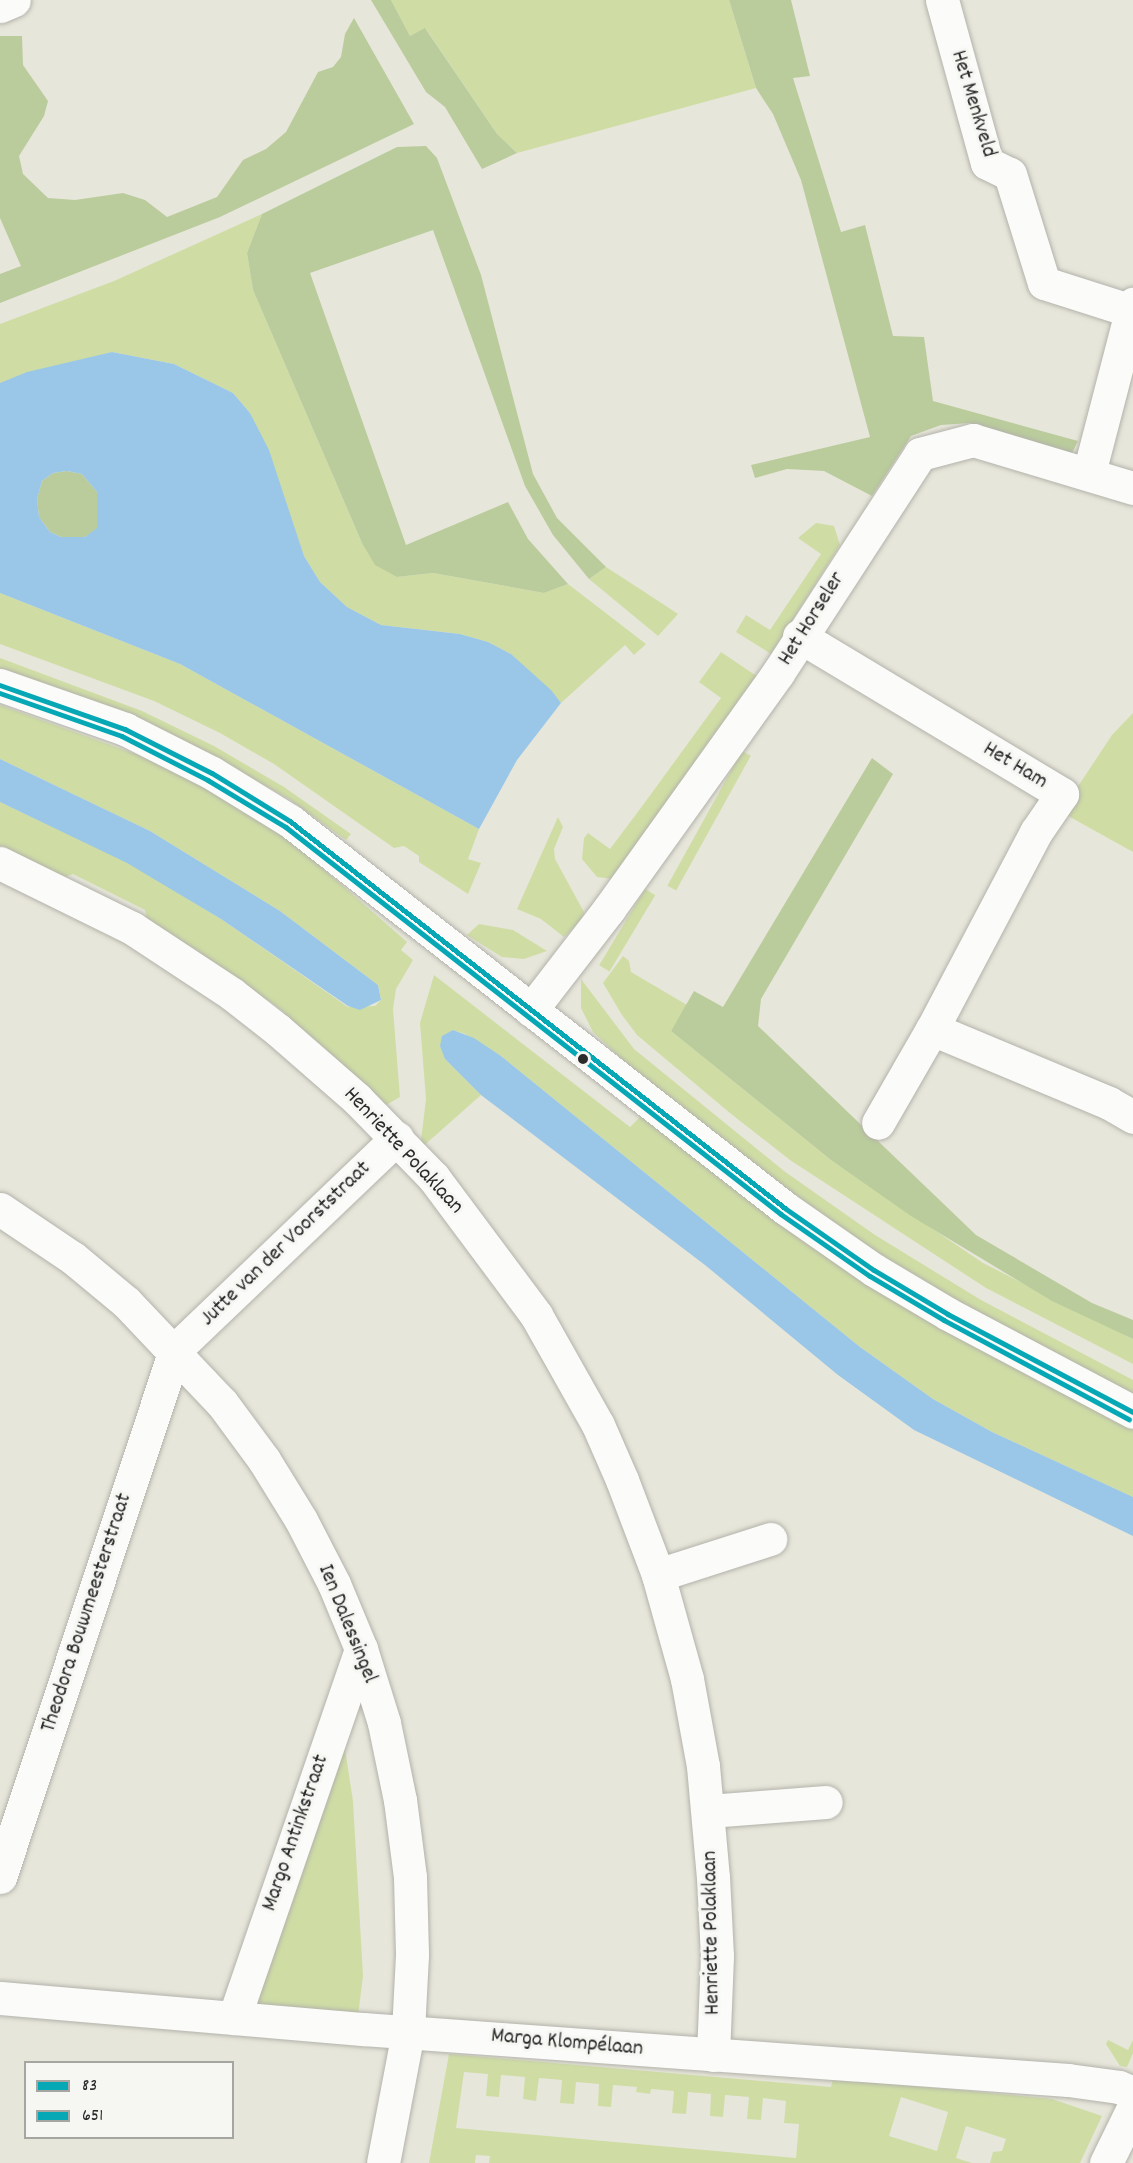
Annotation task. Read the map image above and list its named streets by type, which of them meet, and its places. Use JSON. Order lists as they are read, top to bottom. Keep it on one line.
{"streets":{"street":["Het Menkveld","Het Horseler","Het Ham","Henriette Polaklaan","Jutte van der Voorststraat","Theodora Bouwmeesterstraat","Ien Dalessingel","Margo Antinkstraat","Marga Klompélaan"]},"crossings":[["Het Horseler","Het Ham"],["Henriette Polaklaan","Jutte van der Voorststraat"],["Henriette Polaklaan","Marga Klompélaan"],["Jutte van der Voorststraat","Theodora Bouwmeesterstraat"],["Jutte van der Voorststraat","Ien Dalessingel"],["Theodora Bouwmeesterstraat","Ien Dalessingel"],["Ien Dalessingel","Margo Antinkstraat"],["Ien Dalessingel","Marga Klompélaan"],["Margo Antinkstraat","Marga Klompélaan"]],"lines":["transit line 83","transit line 651"],"legend":["83","651"]}
